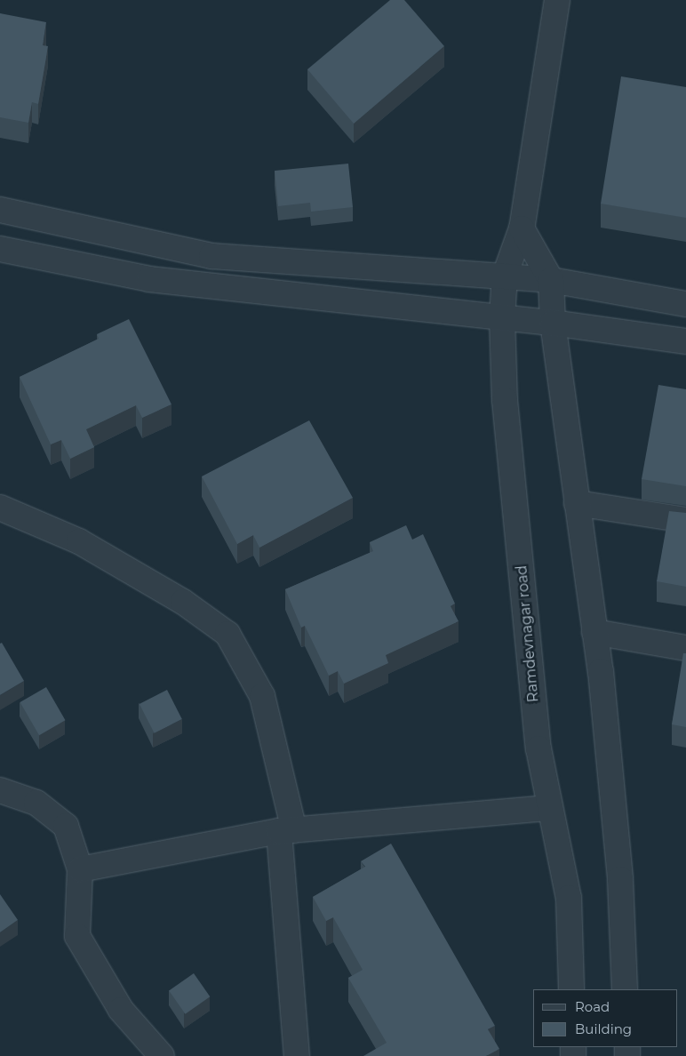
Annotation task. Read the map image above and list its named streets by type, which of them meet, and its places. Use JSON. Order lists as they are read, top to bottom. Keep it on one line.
{"streets":{"street":["Ramdevnagar road"]},"legend":["Road","Building"]}
